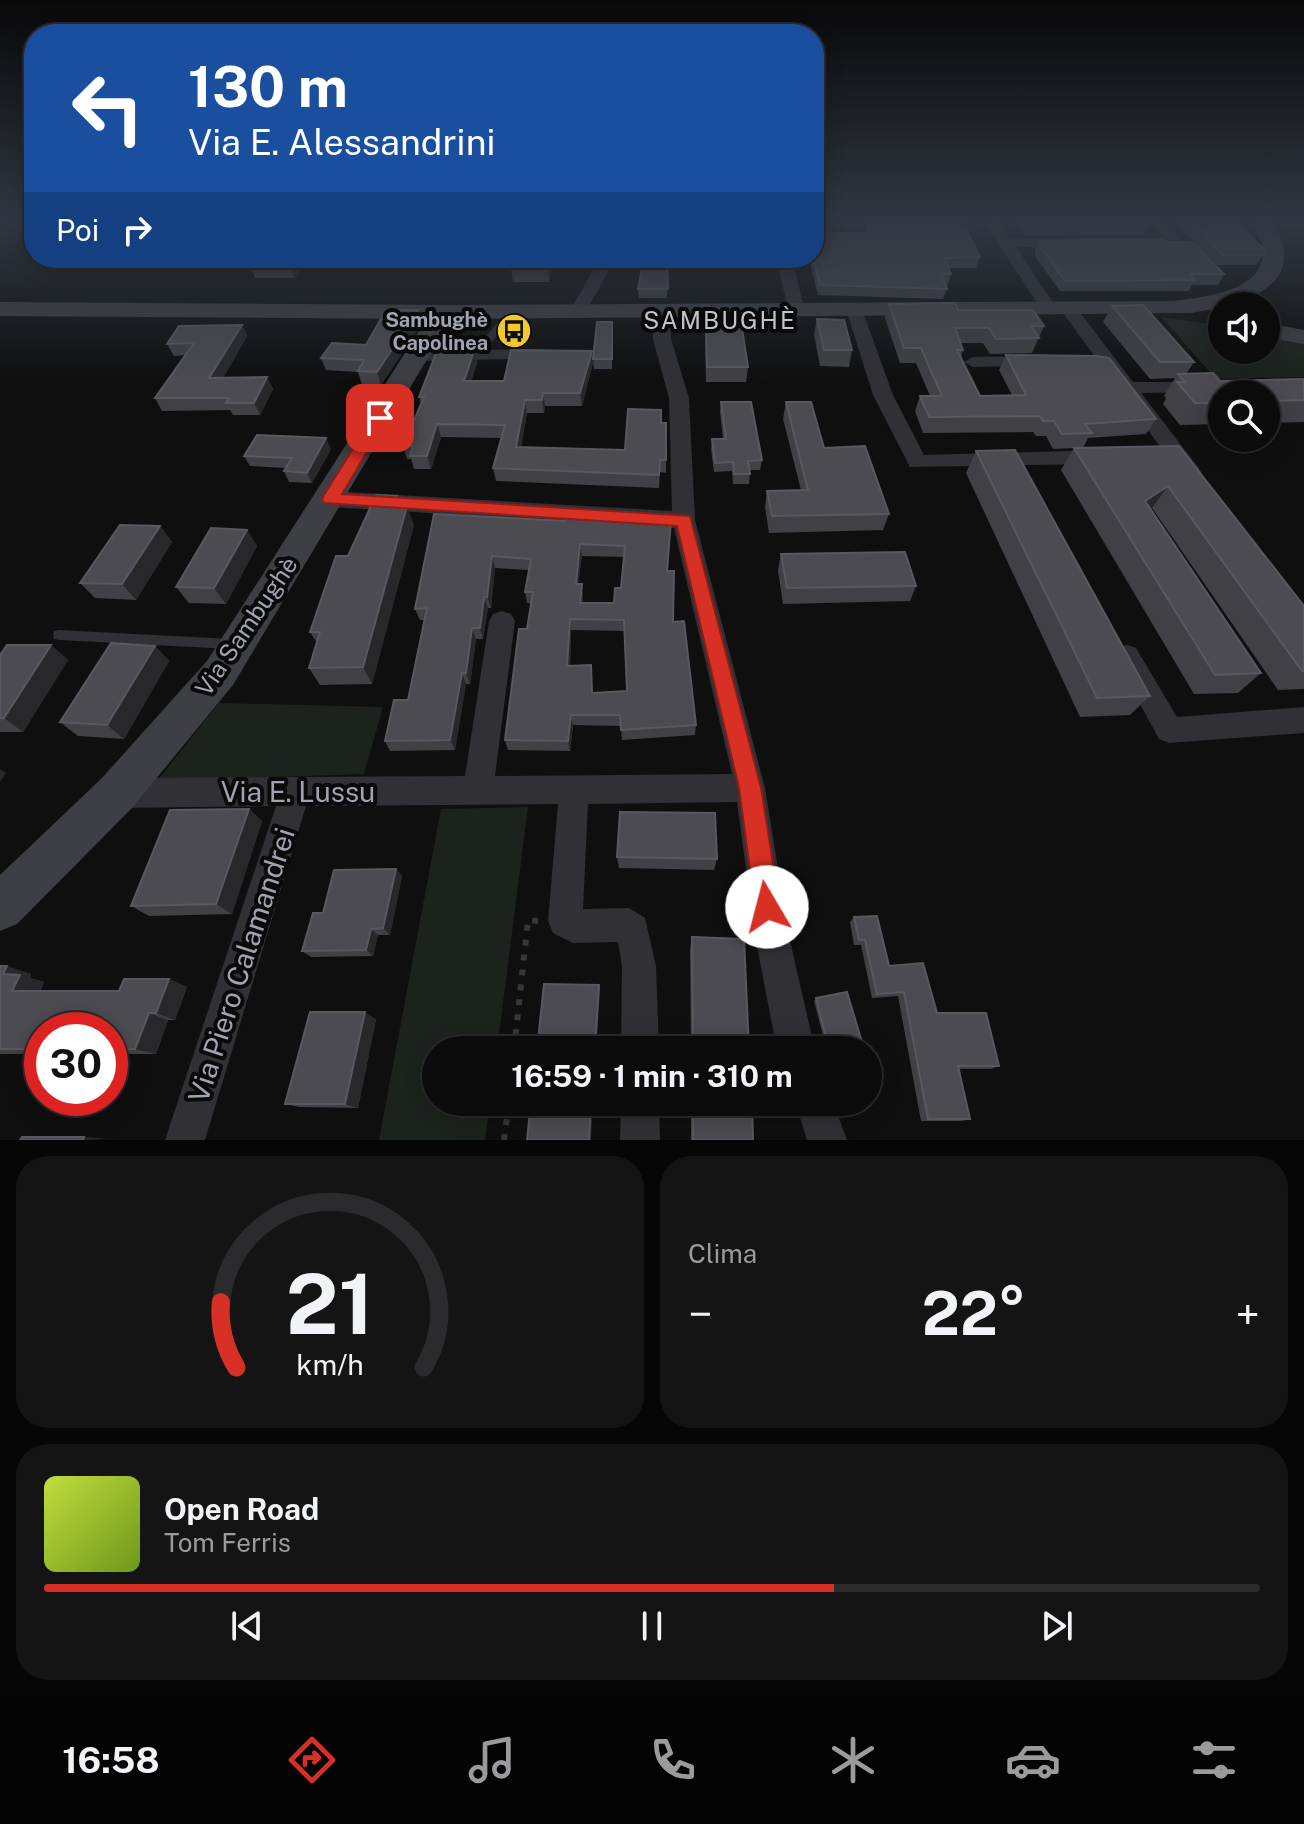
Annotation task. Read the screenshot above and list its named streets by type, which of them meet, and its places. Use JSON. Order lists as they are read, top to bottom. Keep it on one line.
{"streets":{"street":["Via Sambughè","Via E. Lussu","Via Piero Calamandrei"]},"crossings":[["Via Sambughè","Via E. Lussu"],["Via E. Lussu","Via Piero Calamandrei"]],"districts":["SAMBUGHÈ"],"places":{"bus stop":["Sambughè Capolinea"]},"page":{"turn":["130 m","Via E. Alessandrini"],"then":"Poi","limit":"30","trip":"16:59 · 1 min · 310 m","tile":"Clima","heat":["−","22°","+"],"song":["Open Road","Tom Ferris"],"tabs":"16:58","gauge":["21","km/h"]}}
